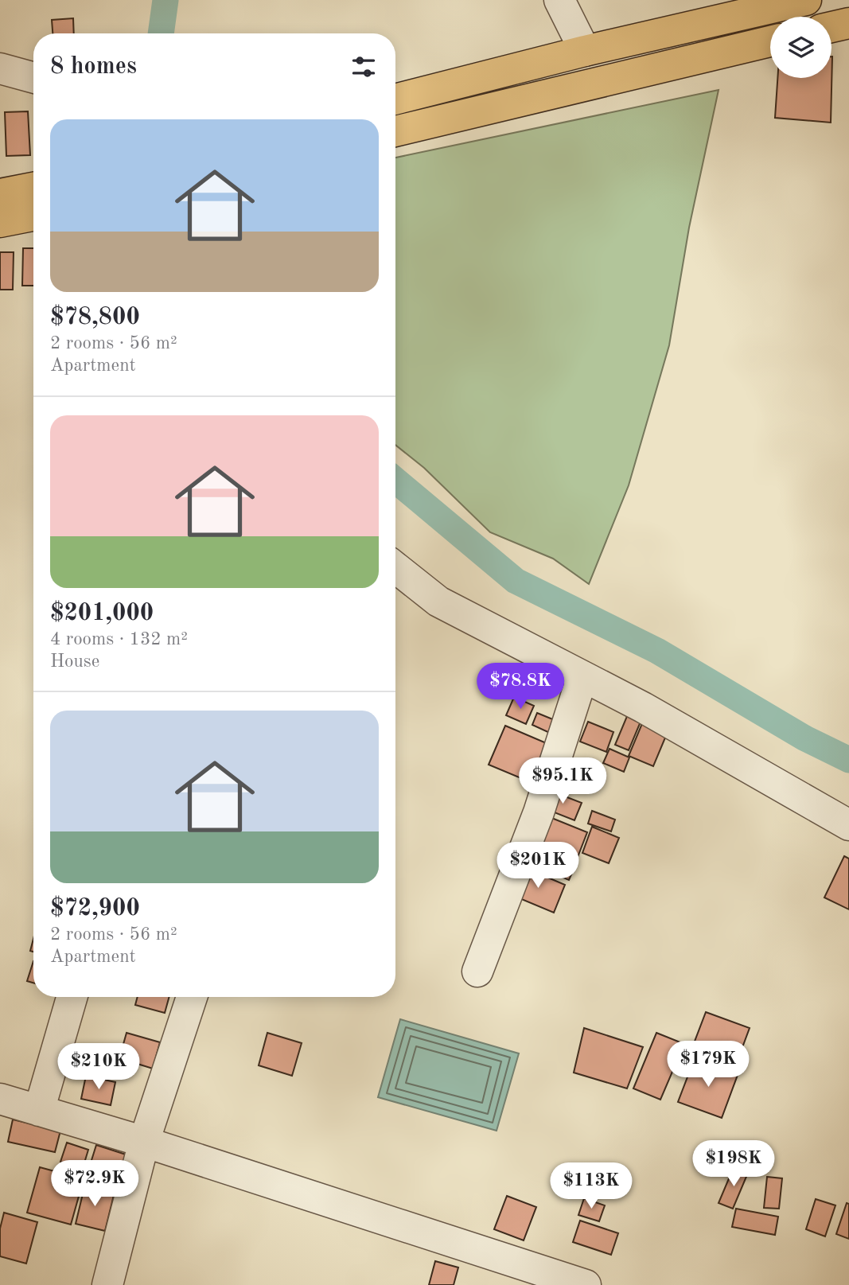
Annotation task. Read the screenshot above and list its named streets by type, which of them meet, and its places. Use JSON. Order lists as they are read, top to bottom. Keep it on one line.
{"page":{"heading":"8 homes","list":[{"name":"$78,800","note":"2 rooms · 56 m² · Apartment"},{"name":"$201,000","note":"4 rooms · 132 m² · House"},{"name":"$72,900","note":"2 rooms · 56 m² · Apartment"}],"price":["$78.8K","$95.1K","$201K","$179K","$210K","$198K","$72.9K","$113K"]}}
